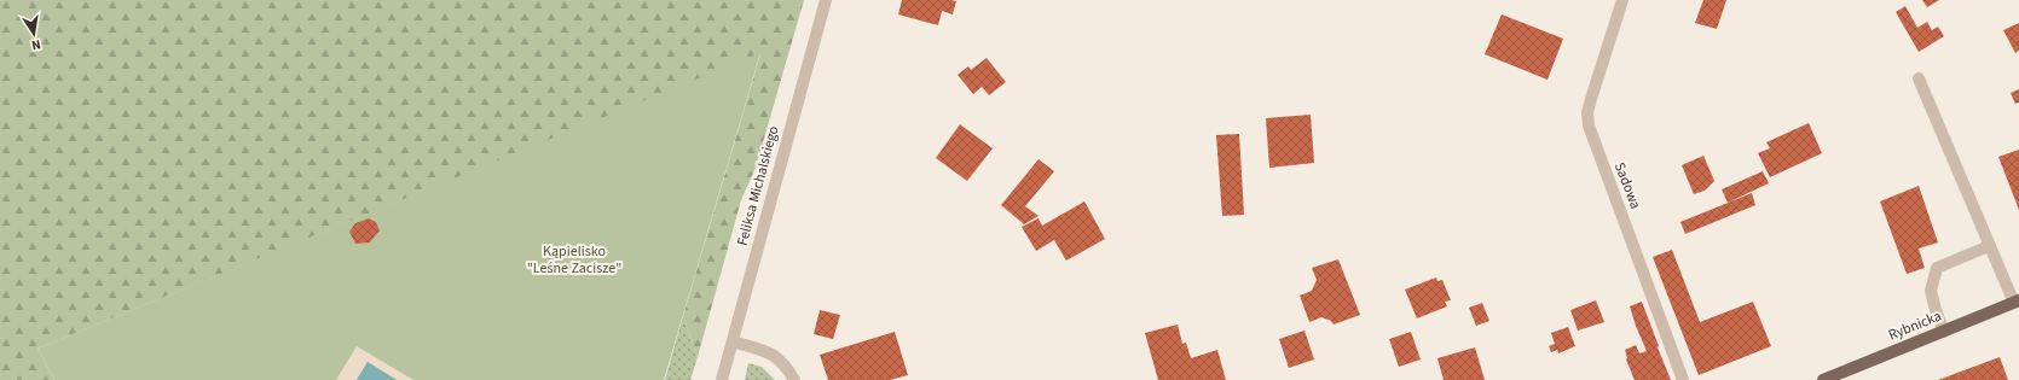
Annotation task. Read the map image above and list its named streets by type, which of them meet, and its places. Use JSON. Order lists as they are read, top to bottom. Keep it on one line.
{"streets":{"main road":["Rybnicka"],"street":["Feliksa Michalskiego","Sadowa"]},"parks":["Kąpielisko \"Leśne Zacisze\""],"north":"bottom"}
